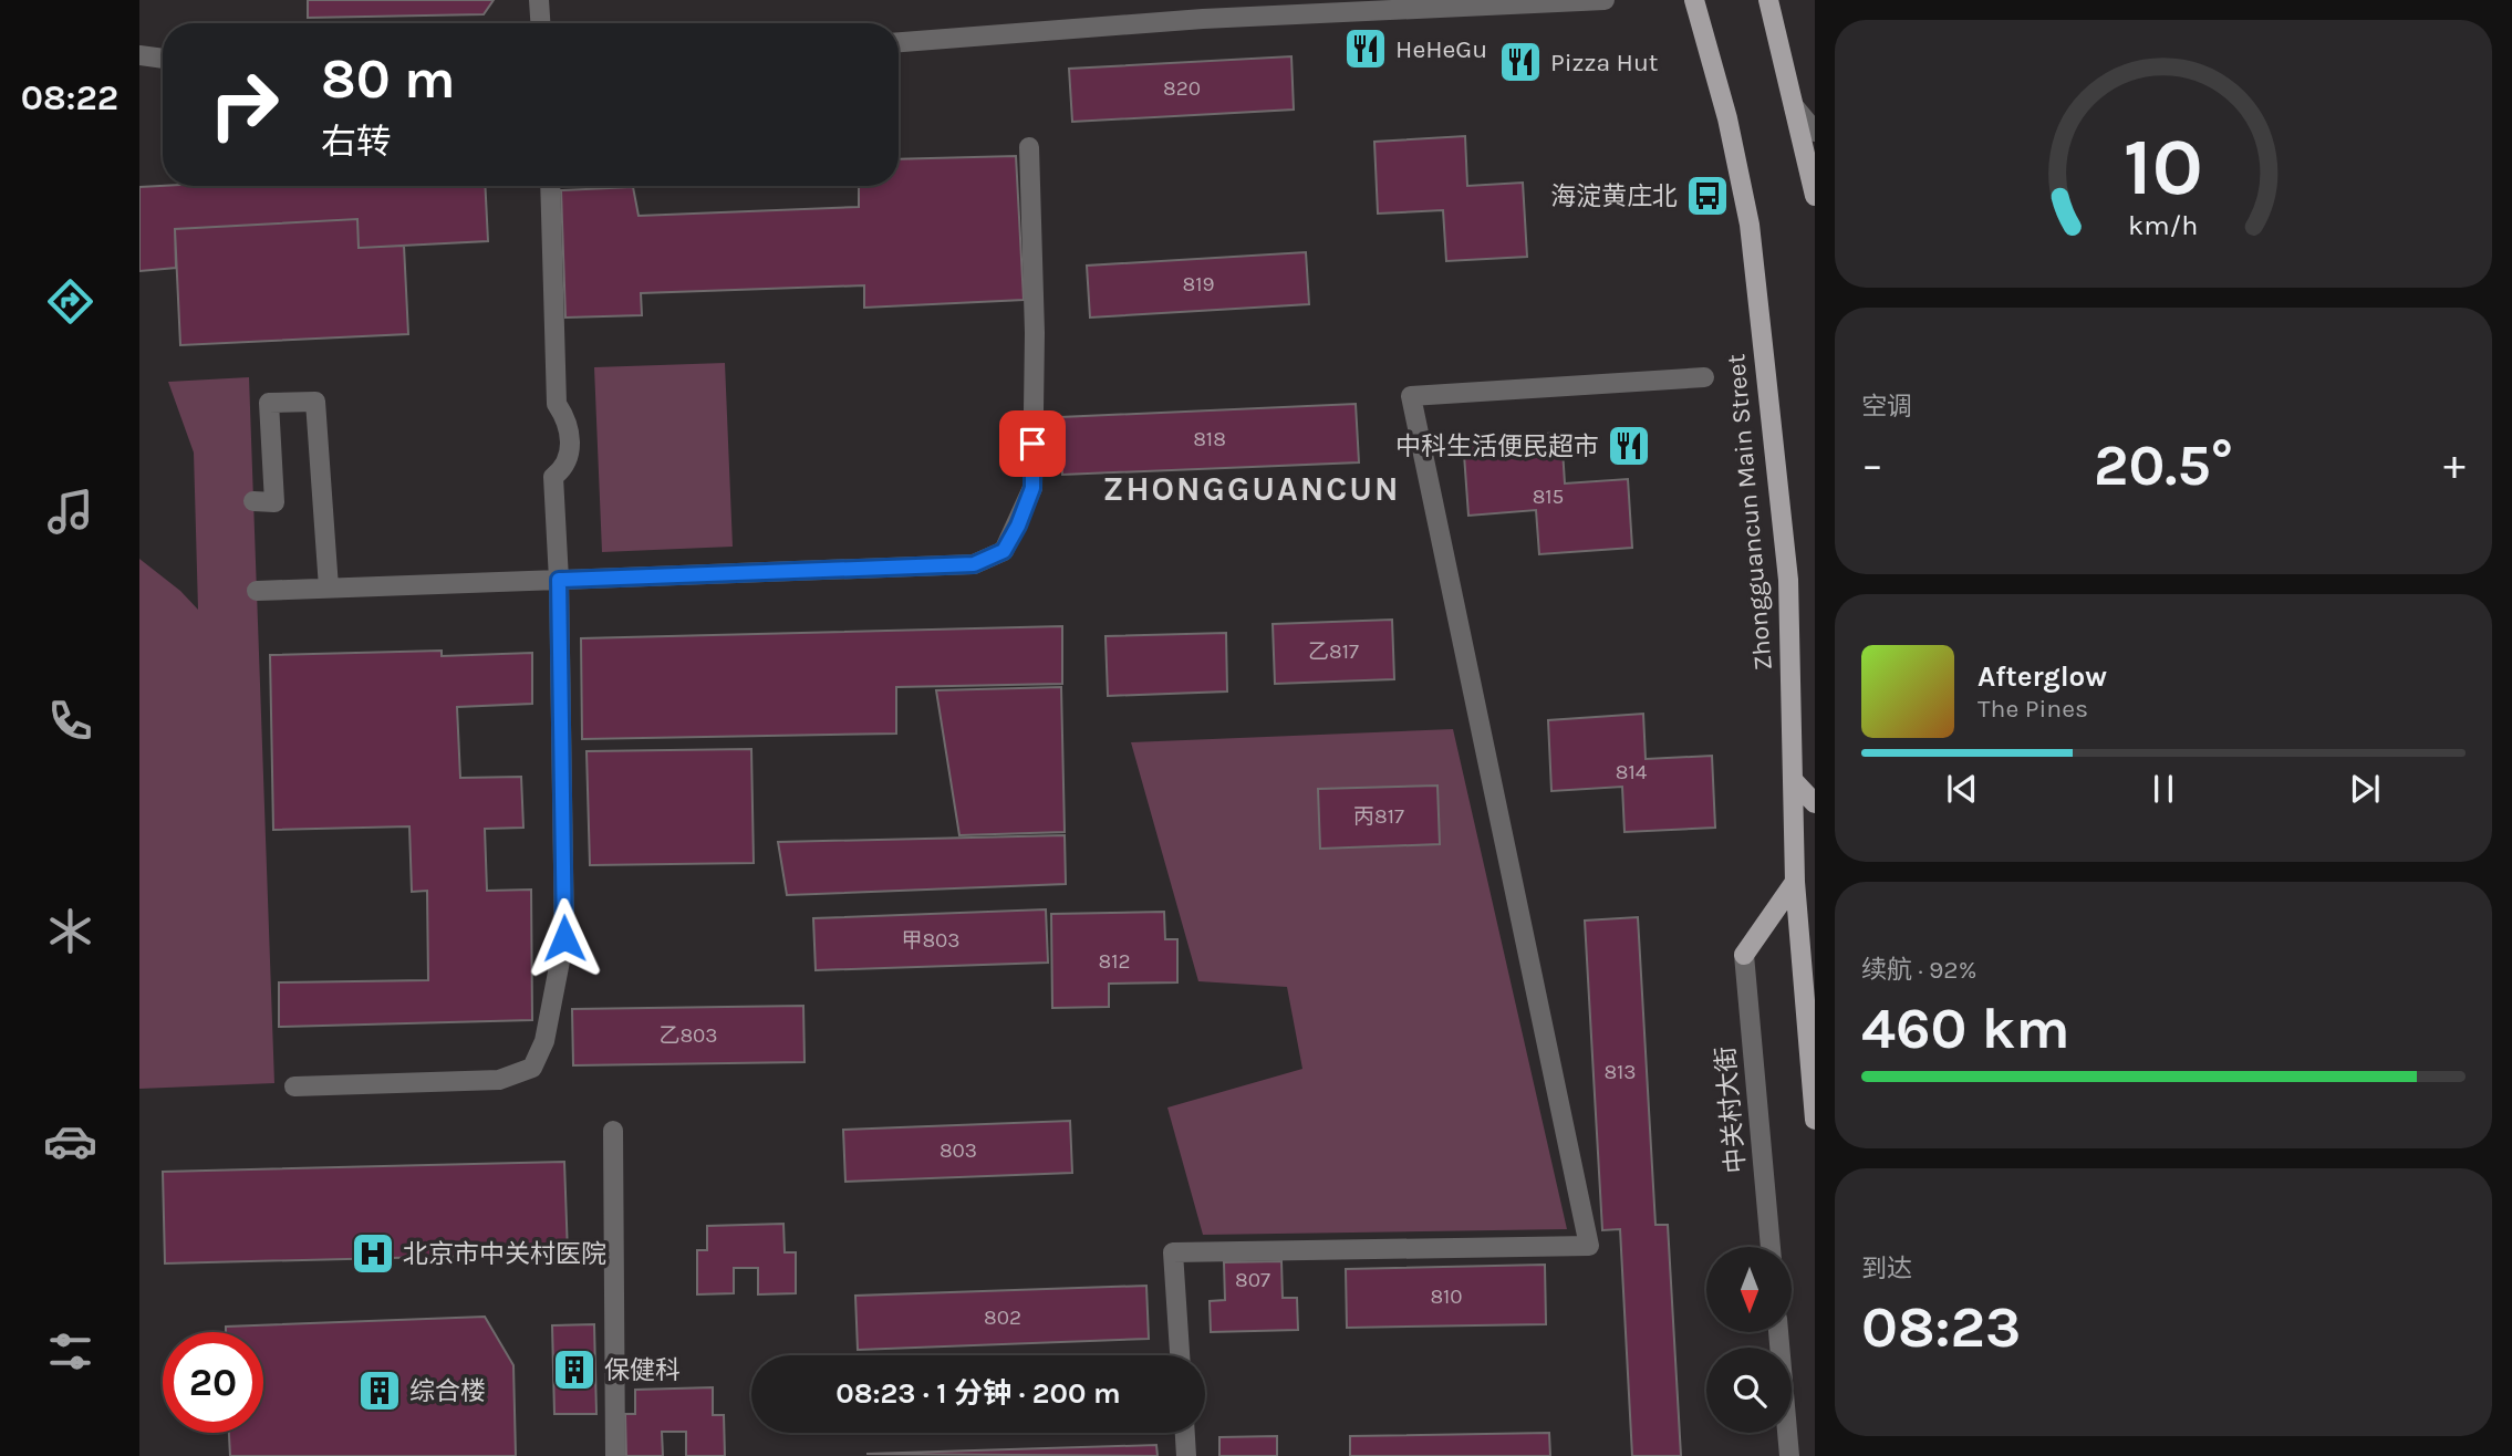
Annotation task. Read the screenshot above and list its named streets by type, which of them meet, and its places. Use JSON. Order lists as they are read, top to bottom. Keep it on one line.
{"streets":{"main road":["Zhongguancun Main Street"],"street":["中关村大街"]},"districts":["ZHONGGUANCUN"],"places":{"restaurant":["HeHeGu","Pizza Hut","中科生活便民超市"],"bus stop":["海淀黄庄北"],"hospital":["北京市中关村医院"],"building":["保健科","综合楼"]},"house_numbers":["820","819","818","815","乙817","814","丙817","甲803","812","乙803","813","803","807","810","802"],"north":"bottom","page":{"tabs":"08:22","turn":["80 m","右转"],"tile":["空调",["续航 · 92%","460 km"],["到达","08:23"]],"heat":["−","20.5°","+"],"song":["Afterglow","The Pines"],"limit":"20","trip":"08:23 · 1 分钟 · 200 m","gauge":["10","km/h"]}}
